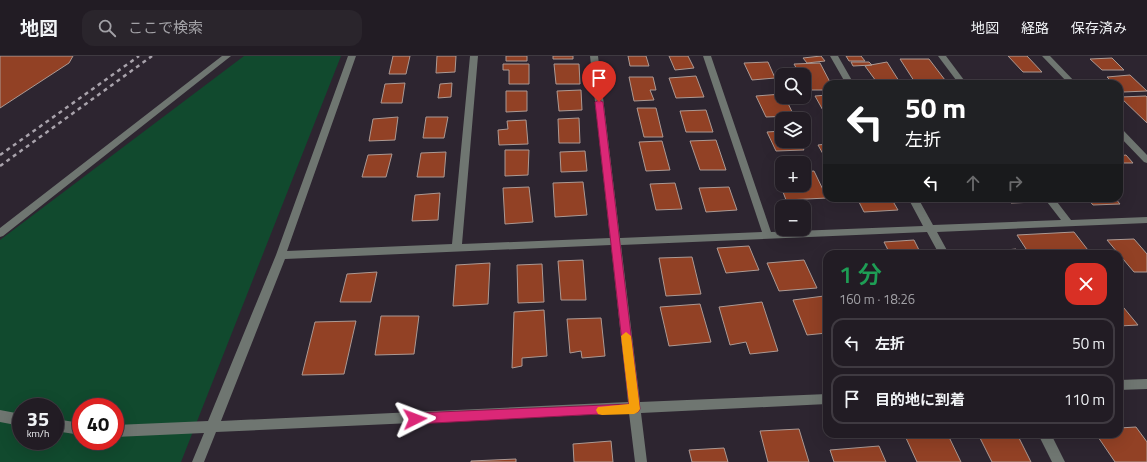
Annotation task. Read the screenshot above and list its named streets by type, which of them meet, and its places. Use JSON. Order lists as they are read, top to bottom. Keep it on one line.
{"page":{"header":"地図","search":"ここで検索","nav":["地図","経路","保存済み"],"map_buttons":["+","−"],"turn":["50 m","左折"],"heading":["1 分","160 m · 18:26"],"list":[{"name":"左折","value":"50 m"},{"name":"目的地に到着","value":"110 m"}],"speed":"35 km/h","limit":"40"}}
